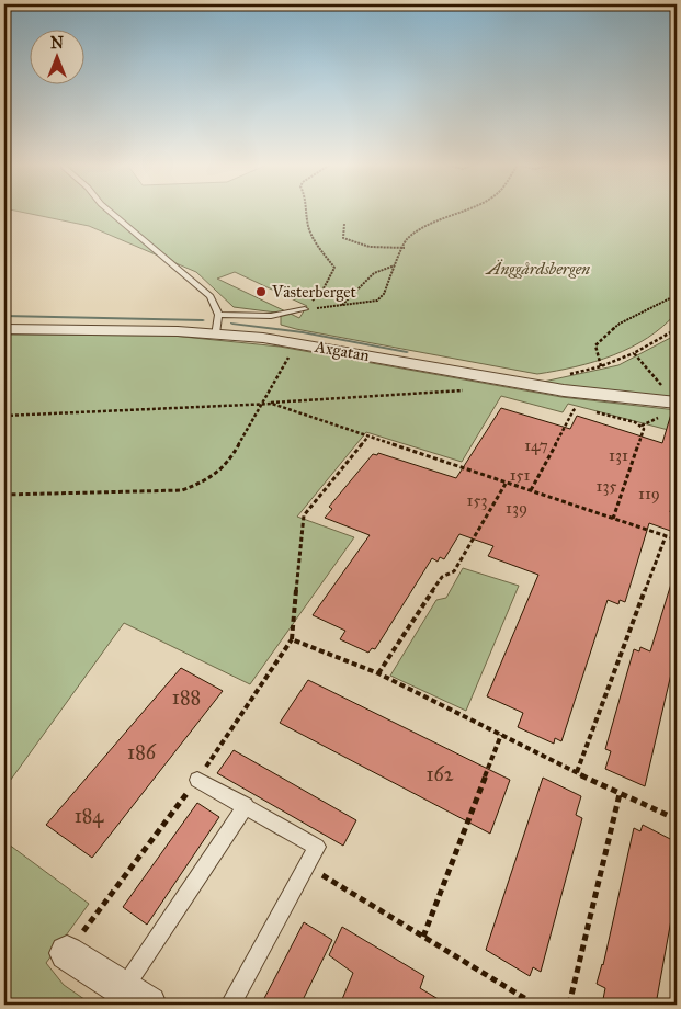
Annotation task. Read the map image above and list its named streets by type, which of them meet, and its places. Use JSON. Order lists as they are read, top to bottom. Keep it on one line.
{"streets":{"street":["Axgatan"]},"parks":["Änggårdsbergen"],"places":["Västerberget"],"house_numbers":["147","131","151","135","119","153","139","188","186","162","184"],"north":"top"}
